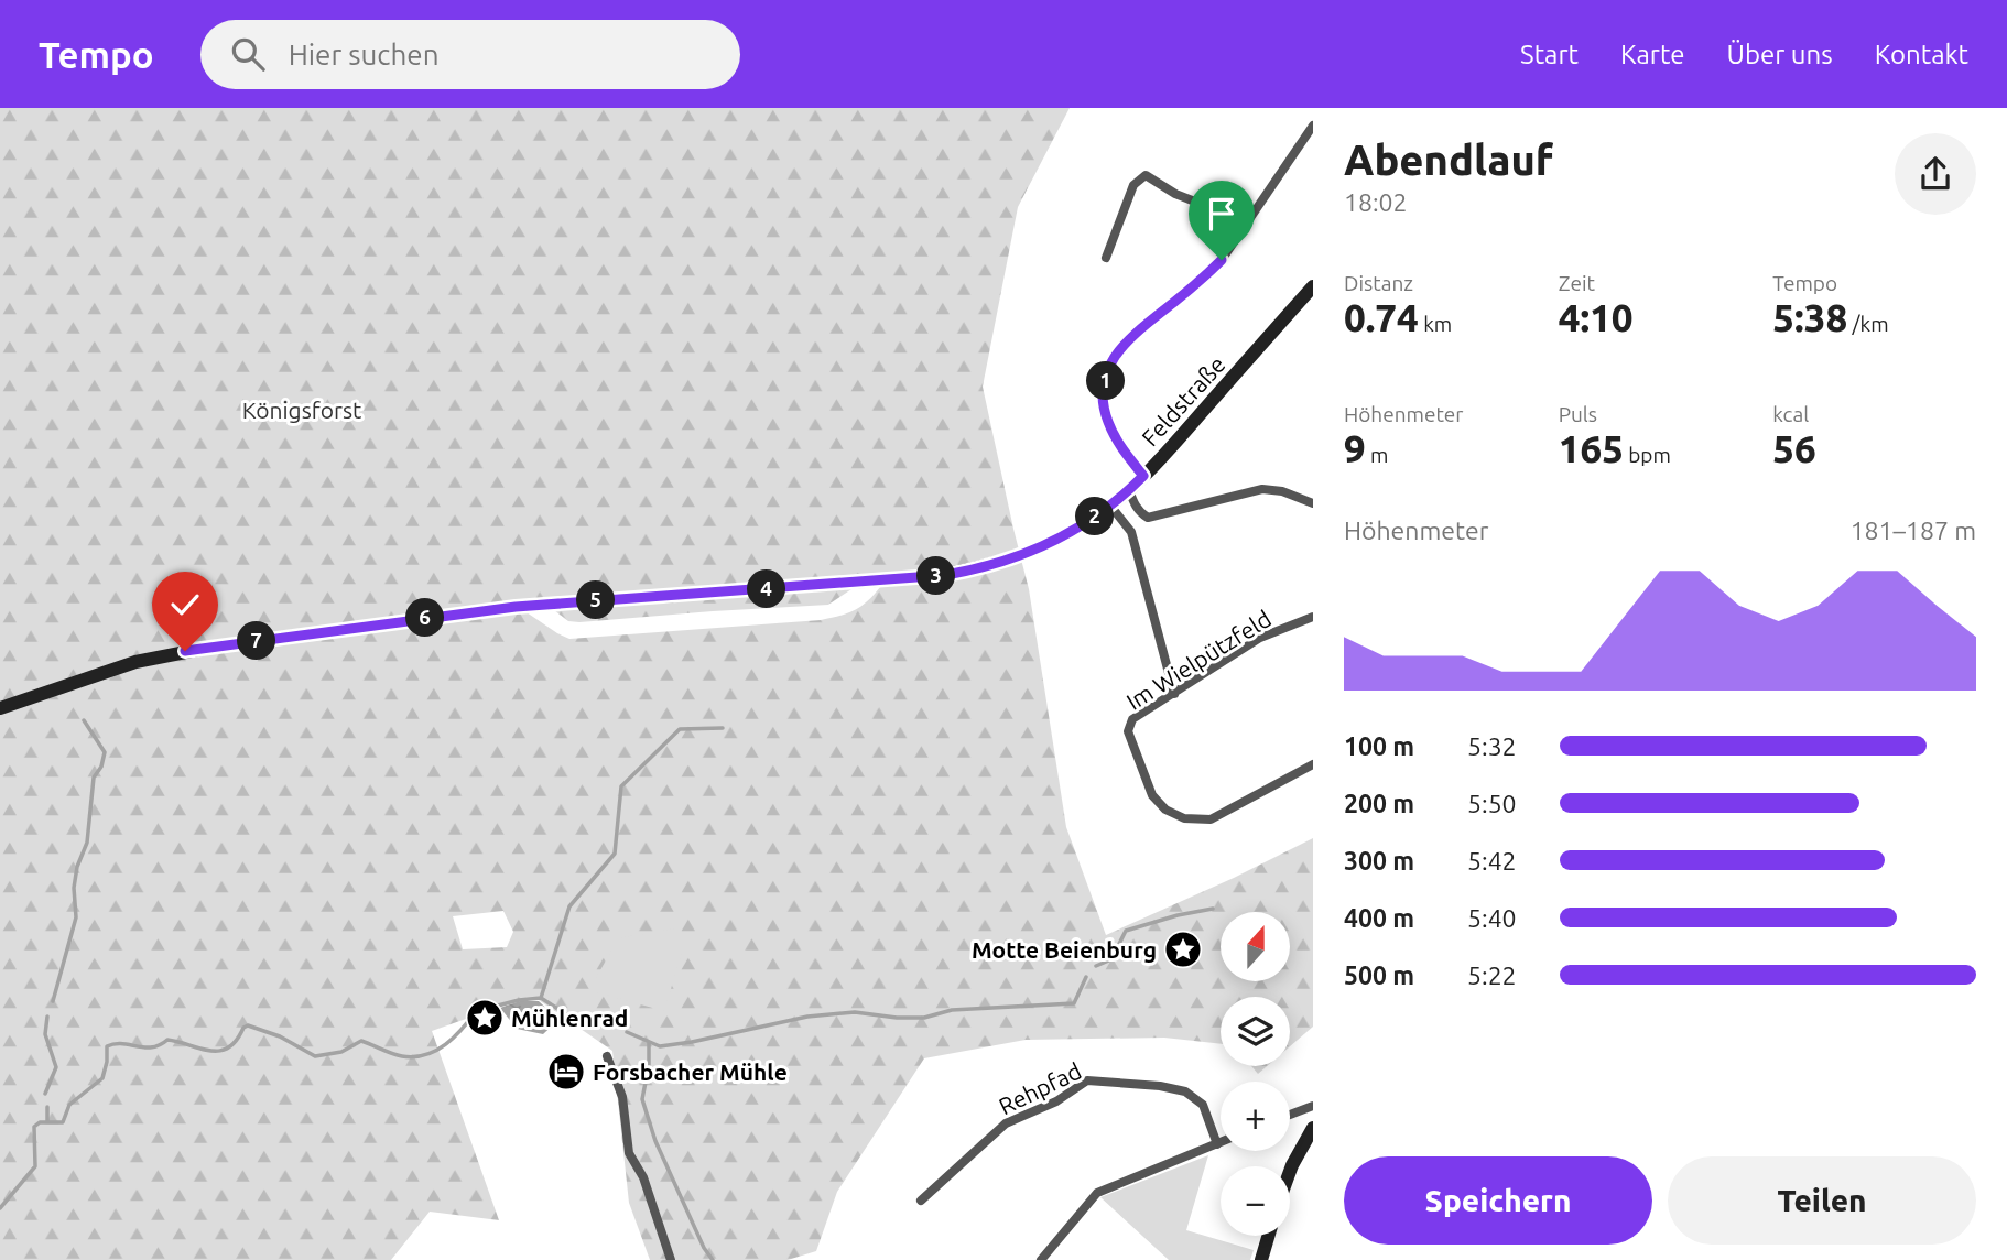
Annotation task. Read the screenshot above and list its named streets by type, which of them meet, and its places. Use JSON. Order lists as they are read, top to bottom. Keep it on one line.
{"streets":{"main road":["Feldstraße"],"street":["Im Wielpützfeld","Rehpfad"]},"parks":["Königsforst"],"places":{"place":["Motte Beienburg","Mühlenrad"],"hotel":["Forsbacher Mühle"]},"north":"top","page":{"header":"Tempo","search":"Hier suchen","nav":["Start","Karte","Über uns","Kontakt"],"heading":["Abendlauf","18:02"],"stats":[["Distanz","0.74 km"],["Zeit","4:10"],["Tempo","5:38 /km"],["Höhenmeter","9 m"],["Puls","165 bpm"],["kcal","56"]],"pins":["1","2","3","4","5","6","7"],"chart":["Höhenmeter","181–187 m"],"list":[{"name":"100 m","note":"5:32"},{"name":"200 m","note":"5:50"},{"name":"300 m","note":"5:42"},{"name":"400 m","note":"5:40"},{"name":"500 m","note":"5:22"}],"map_buttons":["+","−"],"buttons":["Speichern","Teilen"]}}
